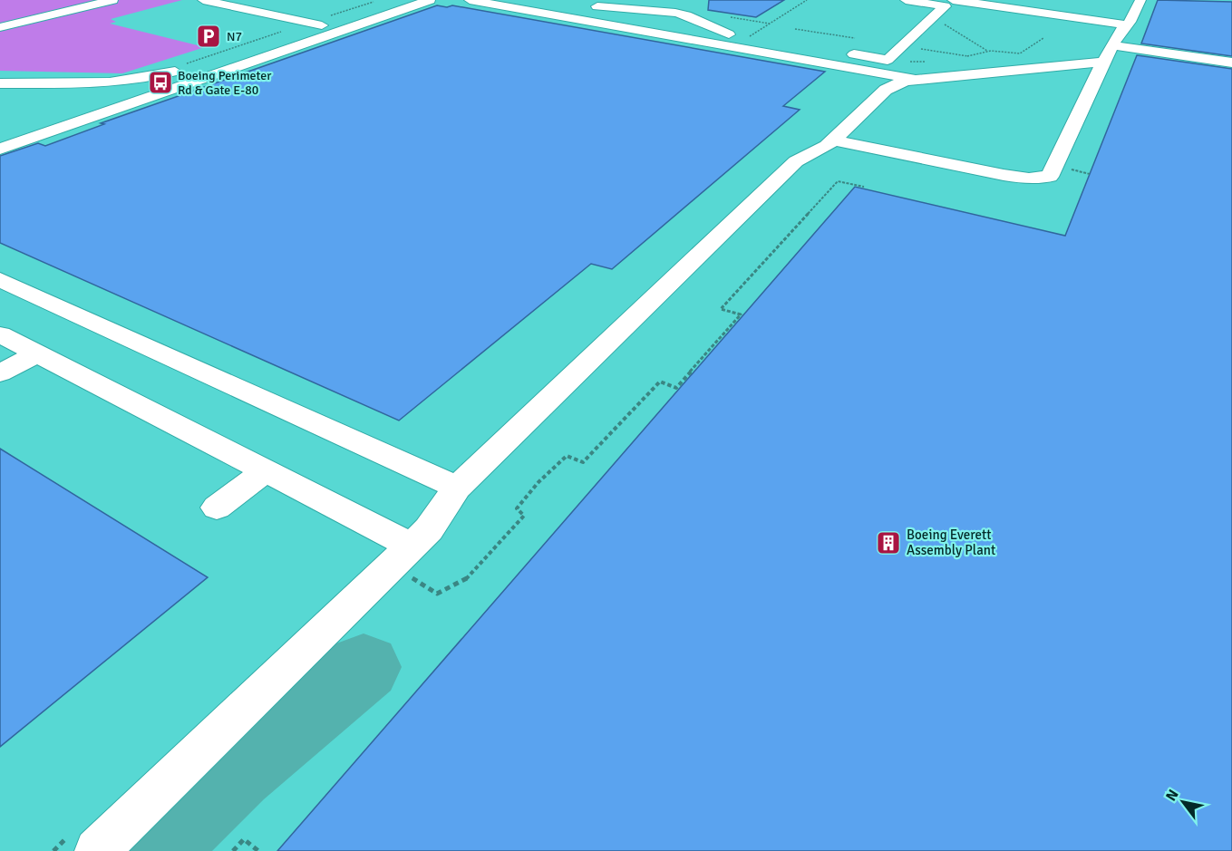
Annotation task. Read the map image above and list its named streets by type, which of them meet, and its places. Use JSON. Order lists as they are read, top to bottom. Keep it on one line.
{"places":{"parking":["N7"],"bus stop":["Boeing Perimeter Rd & Gate E-80"],"building":["Boeing Everett Assembly Plant"]},"north":"top left"}
